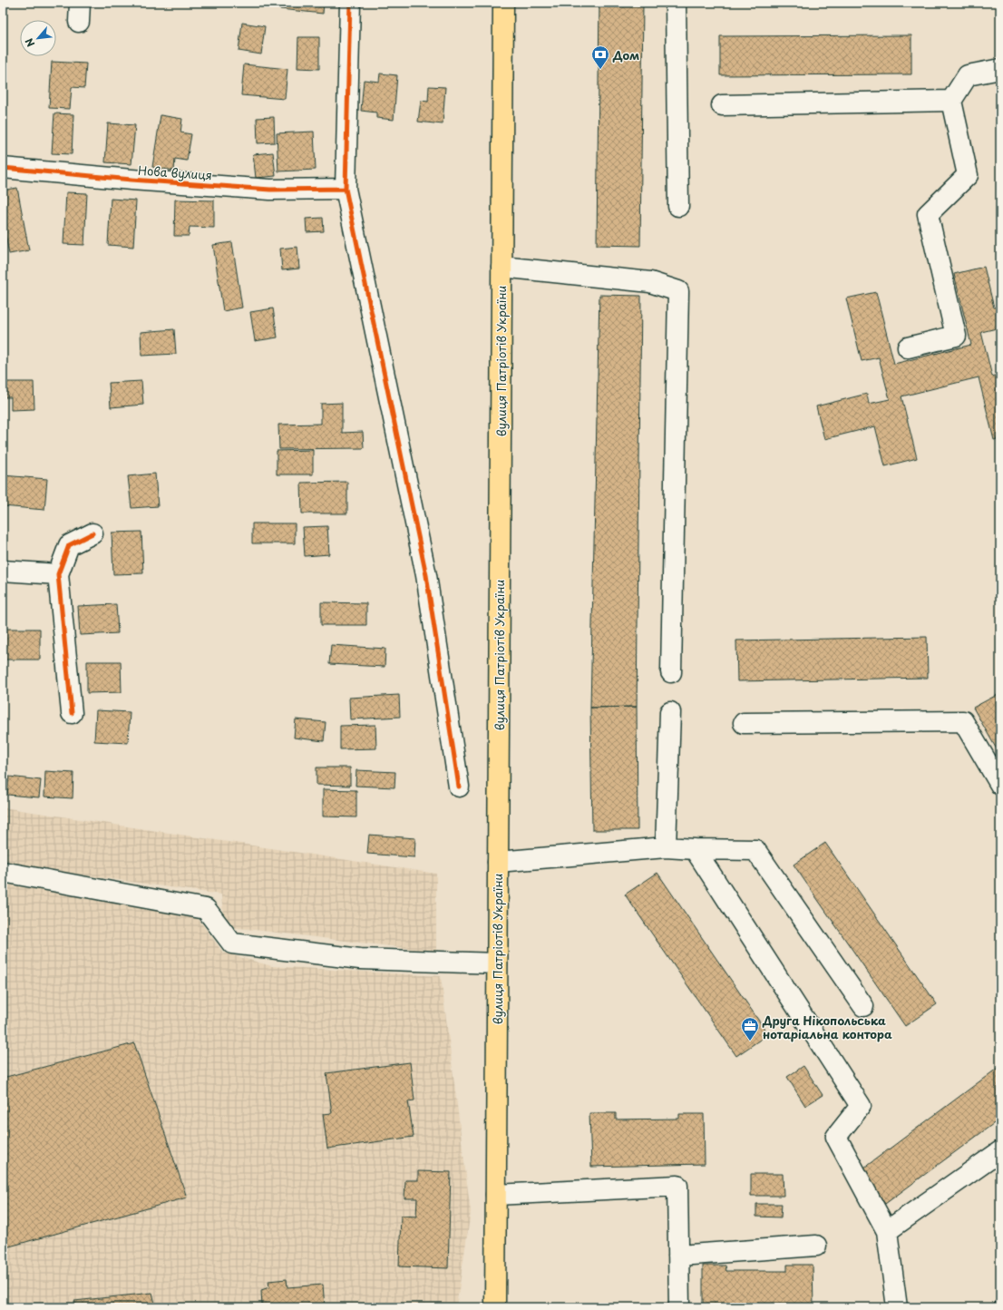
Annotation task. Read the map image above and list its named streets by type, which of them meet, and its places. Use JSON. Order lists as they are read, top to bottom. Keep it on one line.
{"streets":{"main road":["вулиця Патріотів України"],"street":["Нова вулиця"]},"places":{"bank":["Дом"],"office":["Друга Нікопольська нотаріальна контора"]},"north":"bottom left"}
